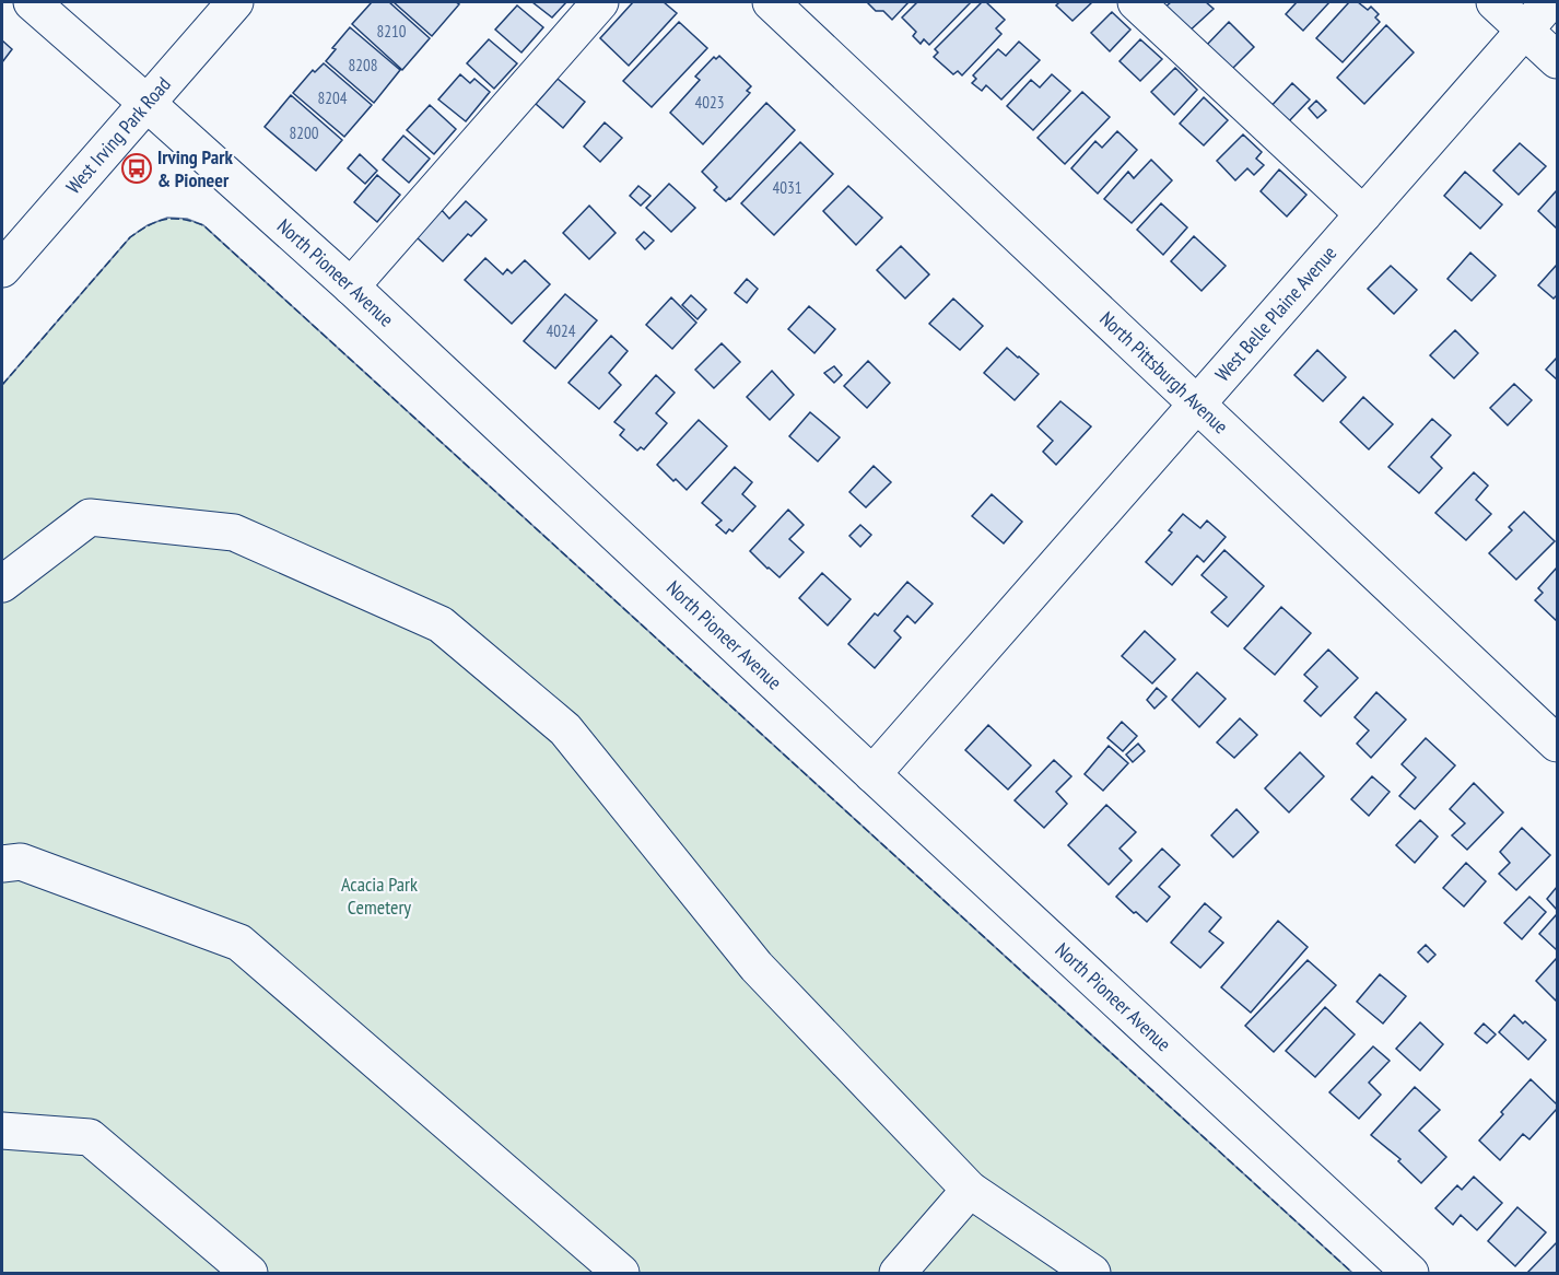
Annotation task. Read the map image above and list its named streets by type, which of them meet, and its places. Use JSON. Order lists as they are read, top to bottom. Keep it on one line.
{"streets":{"street":["West Irving Park Road","North Pioneer Avenue","West Belle Plaine Avenue","North Pittsburgh Avenue"]},"crossings":[["West Irving Park Road","North Pioneer Avenue"],["North Pioneer Avenue","West Belle Plaine Avenue"],["West Belle Plaine Avenue","North Pittsburgh Avenue"]],"parks":["Acacia Park Cemetery"],"places":{"bus stop":["Irving Park & Pioneer"]},"house_numbers":["8210","8208","8204","4023","8200","4031","4024"]}
